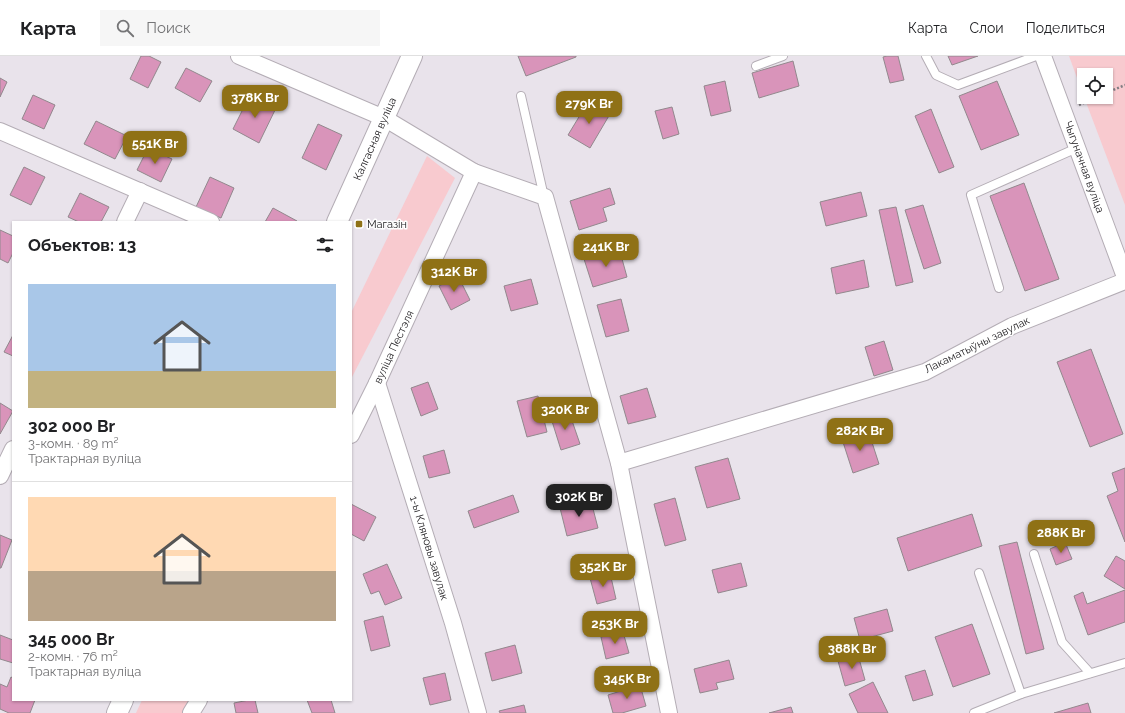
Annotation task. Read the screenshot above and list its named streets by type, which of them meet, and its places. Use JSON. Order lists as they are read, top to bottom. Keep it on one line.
{"streets":{"street":["Калгасная вуліца","Чыгуначная вуліца","Лакаматыўны завулак","вуліца Пестэля","1-ы Кляновы завулак"]},"crossings":[["вуліца Пестэля","1-ы Кляновы завулак"]],"places":{"transit":["Магазін"]},"page":{"header":"Карта","search":"Поиск","nav":["Карта","Слои","Поделиться"],"price":["378K Br","279K Br","551K Br","241K Br","312K Br","320K Br","282K Br","302K Br","288K Br","352K Br","253K Br","388K Br","345K Br"],"heading":"Объектов: 13","list":[{"name":"302 000 Br","note":"3-комн. · 89 m² · Трактарная вуліца"},{"name":"345 000 Br","note":"2-комн. · 76 m² · Трактарная вуліца"}]}}
